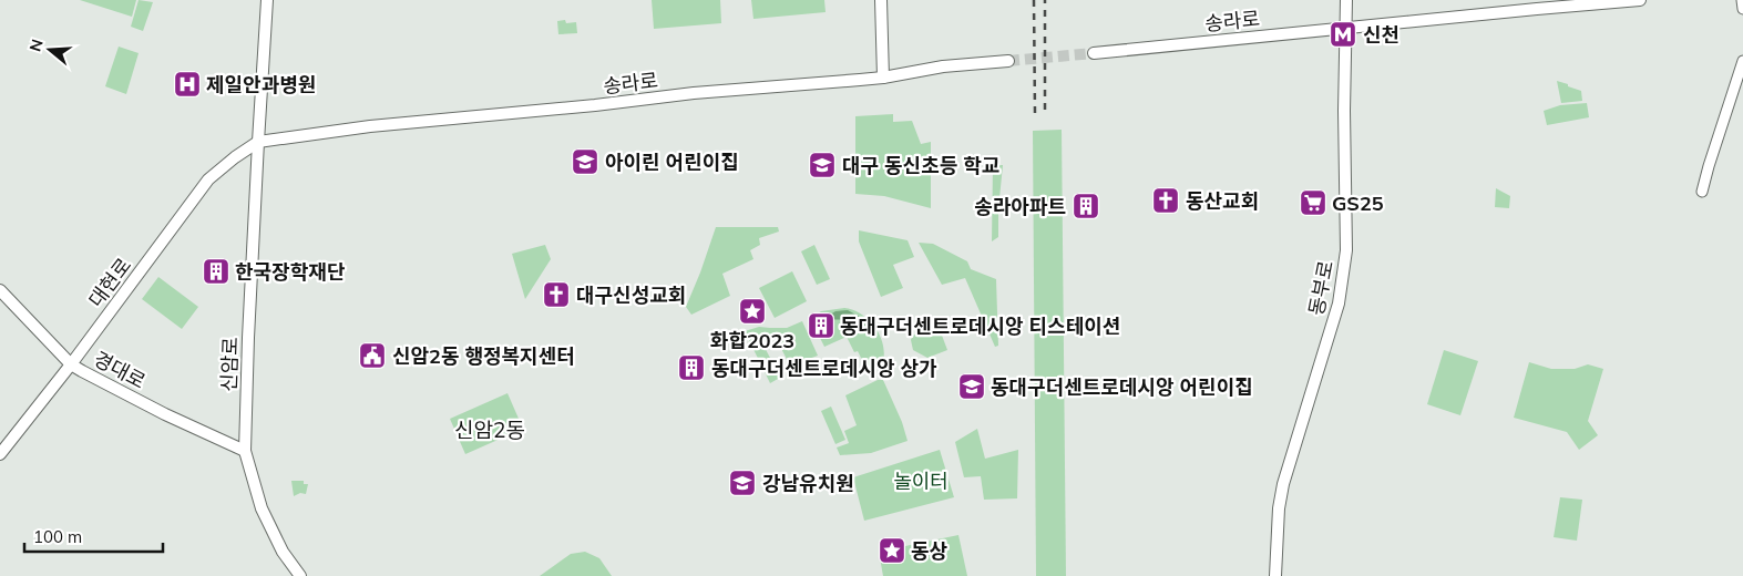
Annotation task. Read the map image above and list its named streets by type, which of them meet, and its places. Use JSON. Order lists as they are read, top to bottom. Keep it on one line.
{"streets":{"main road":["송라로","대현로","동부로","신암로","경대로"]},"crossings":[["송라로","대현로"],["송라로","동부로"],["송라로","신암로"],["대현로","신암로"],["대현로","경대로"],["신암로","경대로"]],"districts":["신암2동"],"parks":["놀이터"],"places":{"metro station":["신천"],"hospital":["제일안과병원"],"school or university":["아이린 어린이집","대구 동신초등 학교","동대구더센트로데시앙 어린이집","강남유치원"],"church":["동산교회","대구신성교회"],"supermarket":["GS25"],"building":["송라아파트","한국장학재단","동대구더센트로데시앙 티스테이션","동대구더센트로데시앙 상가"],"place":["화합2023","동상"],"public building":["신암2동 행정복지센터"]},"scale_bar":"100 m","north":"left"}
